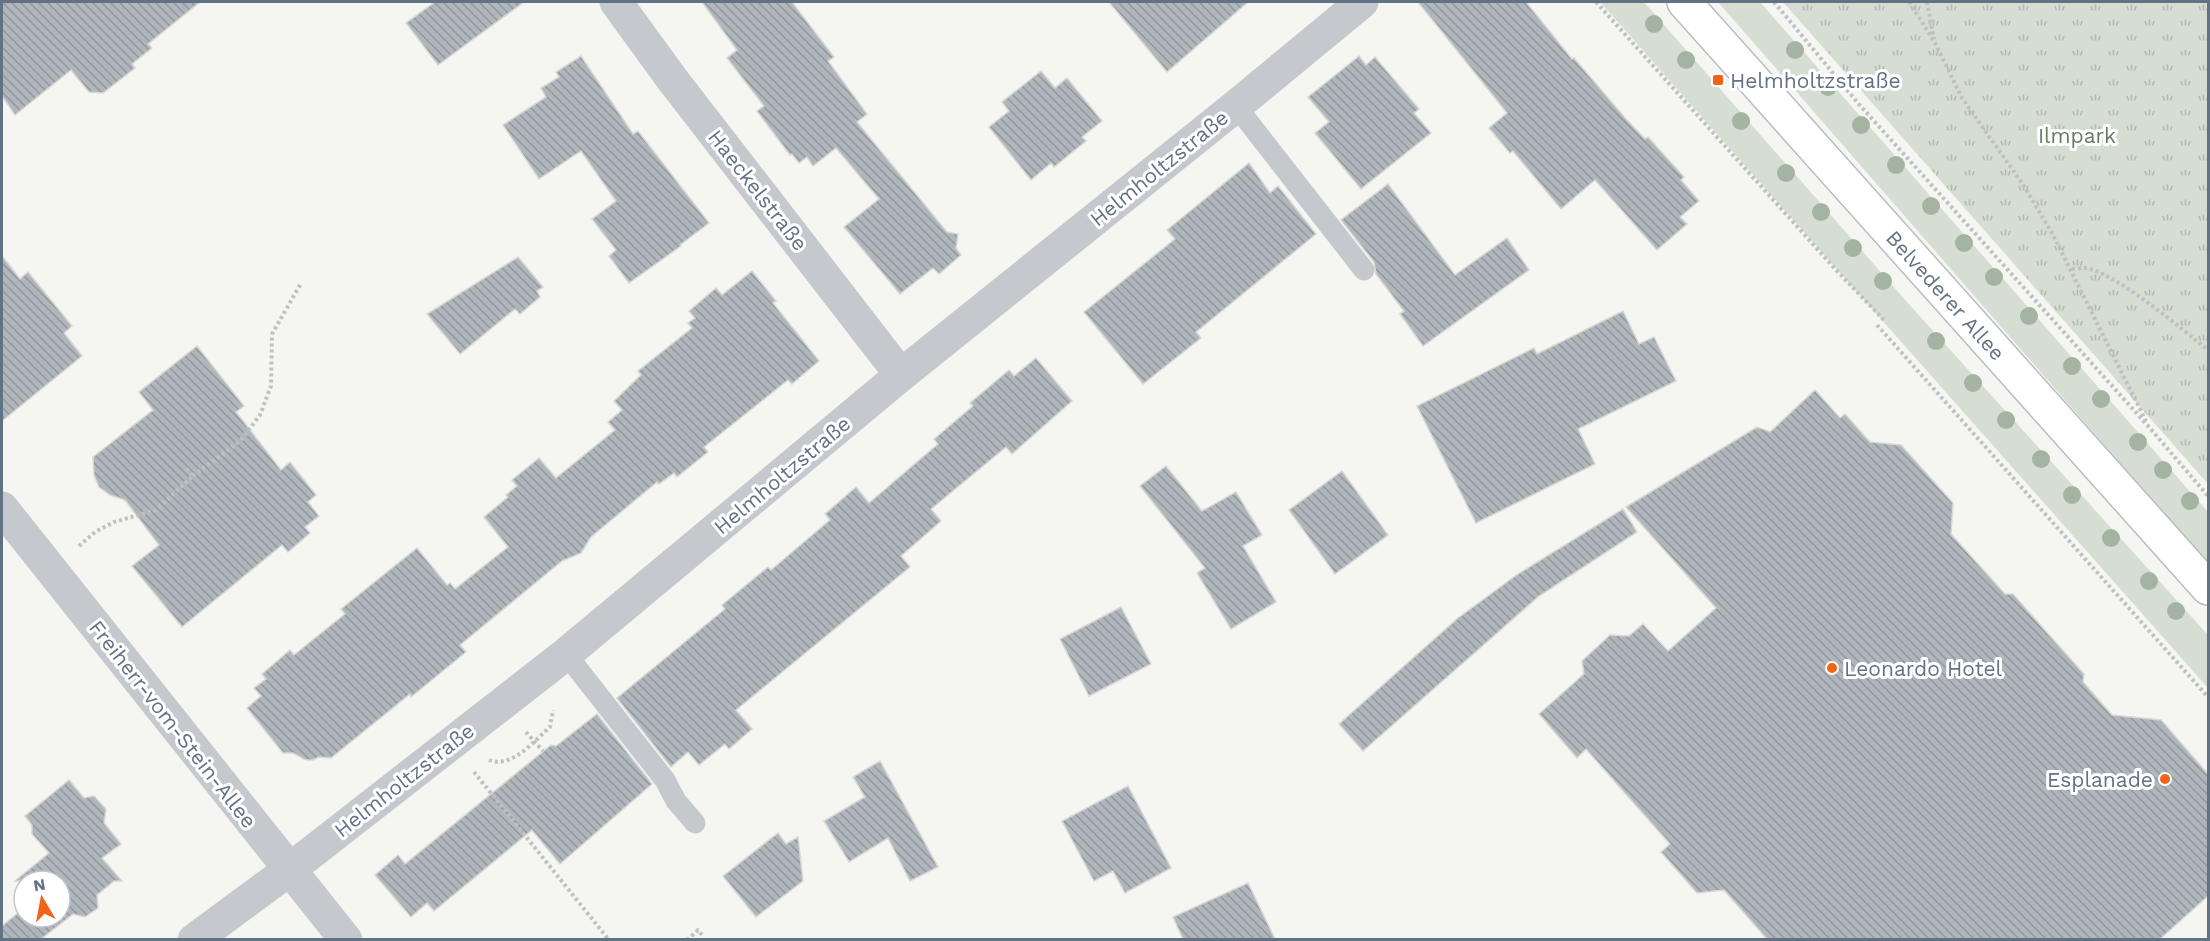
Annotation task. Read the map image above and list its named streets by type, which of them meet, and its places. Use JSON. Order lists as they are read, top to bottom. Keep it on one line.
{"streets":{"street":["Helmholtzstraße","Haeckelstraße","Belvederer Allee","Freiherr-vom-Stein-Allee"]},"crossings":[["Helmholtzstraße","Haeckelstraße"],["Helmholtzstraße","Freiherr-vom-Stein-Allee"]],"parks":["Ilmpark"],"places":{"transit":["Helmholtzstraße"],"other":["Leonardo Hotel","Esplanade"]},"north":"top"}
